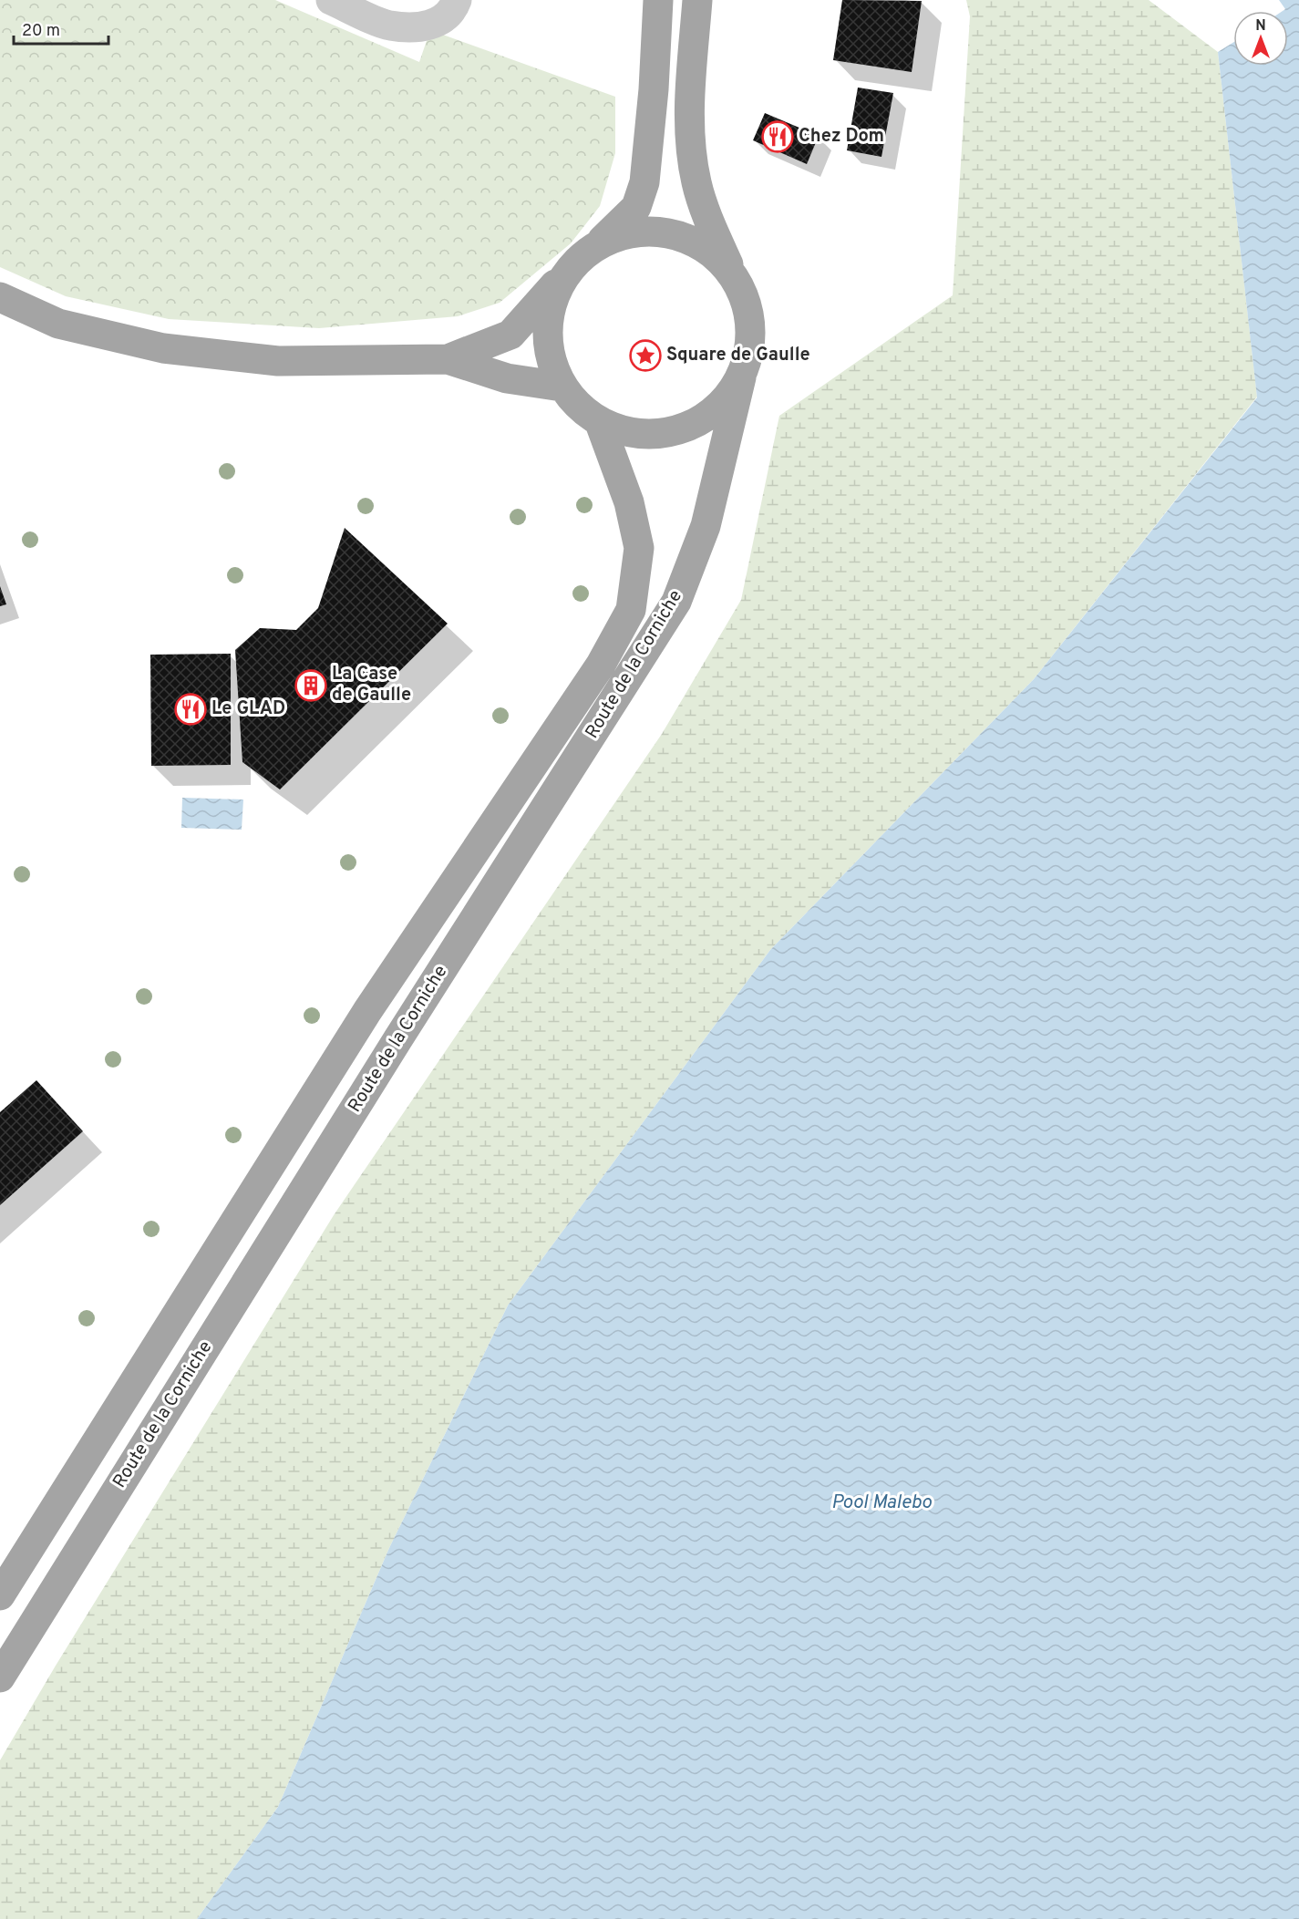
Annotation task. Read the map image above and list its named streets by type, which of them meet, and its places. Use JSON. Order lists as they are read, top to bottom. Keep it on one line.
{"streets":{"main road":["Route de la Corniche"]},"water":["Pool Malebo"],"places":{"restaurant":["Chez Dom","Le GLAD"],"place":["Square de Gaulle"],"building":["La Case de Gaulle"]},"scale_bar":"20 m","north":"top"}
